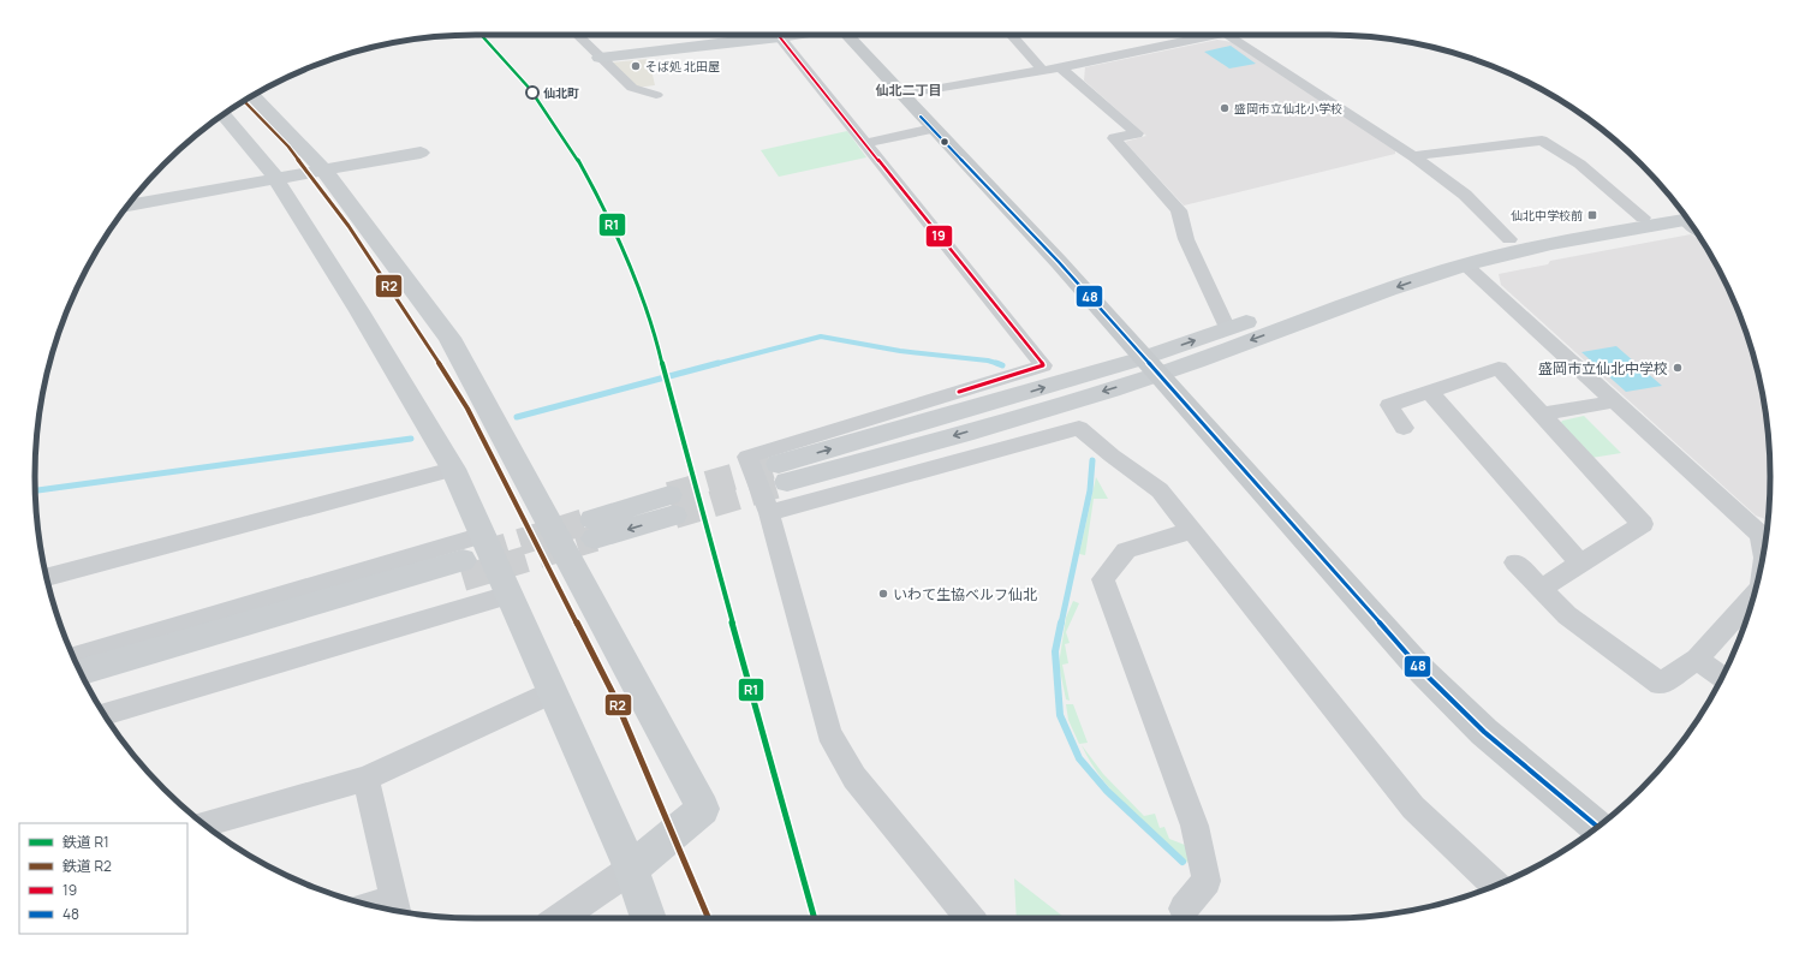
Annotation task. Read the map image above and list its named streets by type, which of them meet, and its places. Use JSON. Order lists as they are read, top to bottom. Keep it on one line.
{"districts":["仙北二丁目"],"places":{"other":["そば処 北田屋","仙北町","盛岡市立仙北小学校","盛岡市立仙北中学校","いわて生協ベルフ仙北"],"transit":["仙北中学校前"]},"lines":["rail line R1","transit line 19","rail line R2","transit line 48"],"legend":["鉄道 R1","鉄道 R2","19","48"]}
